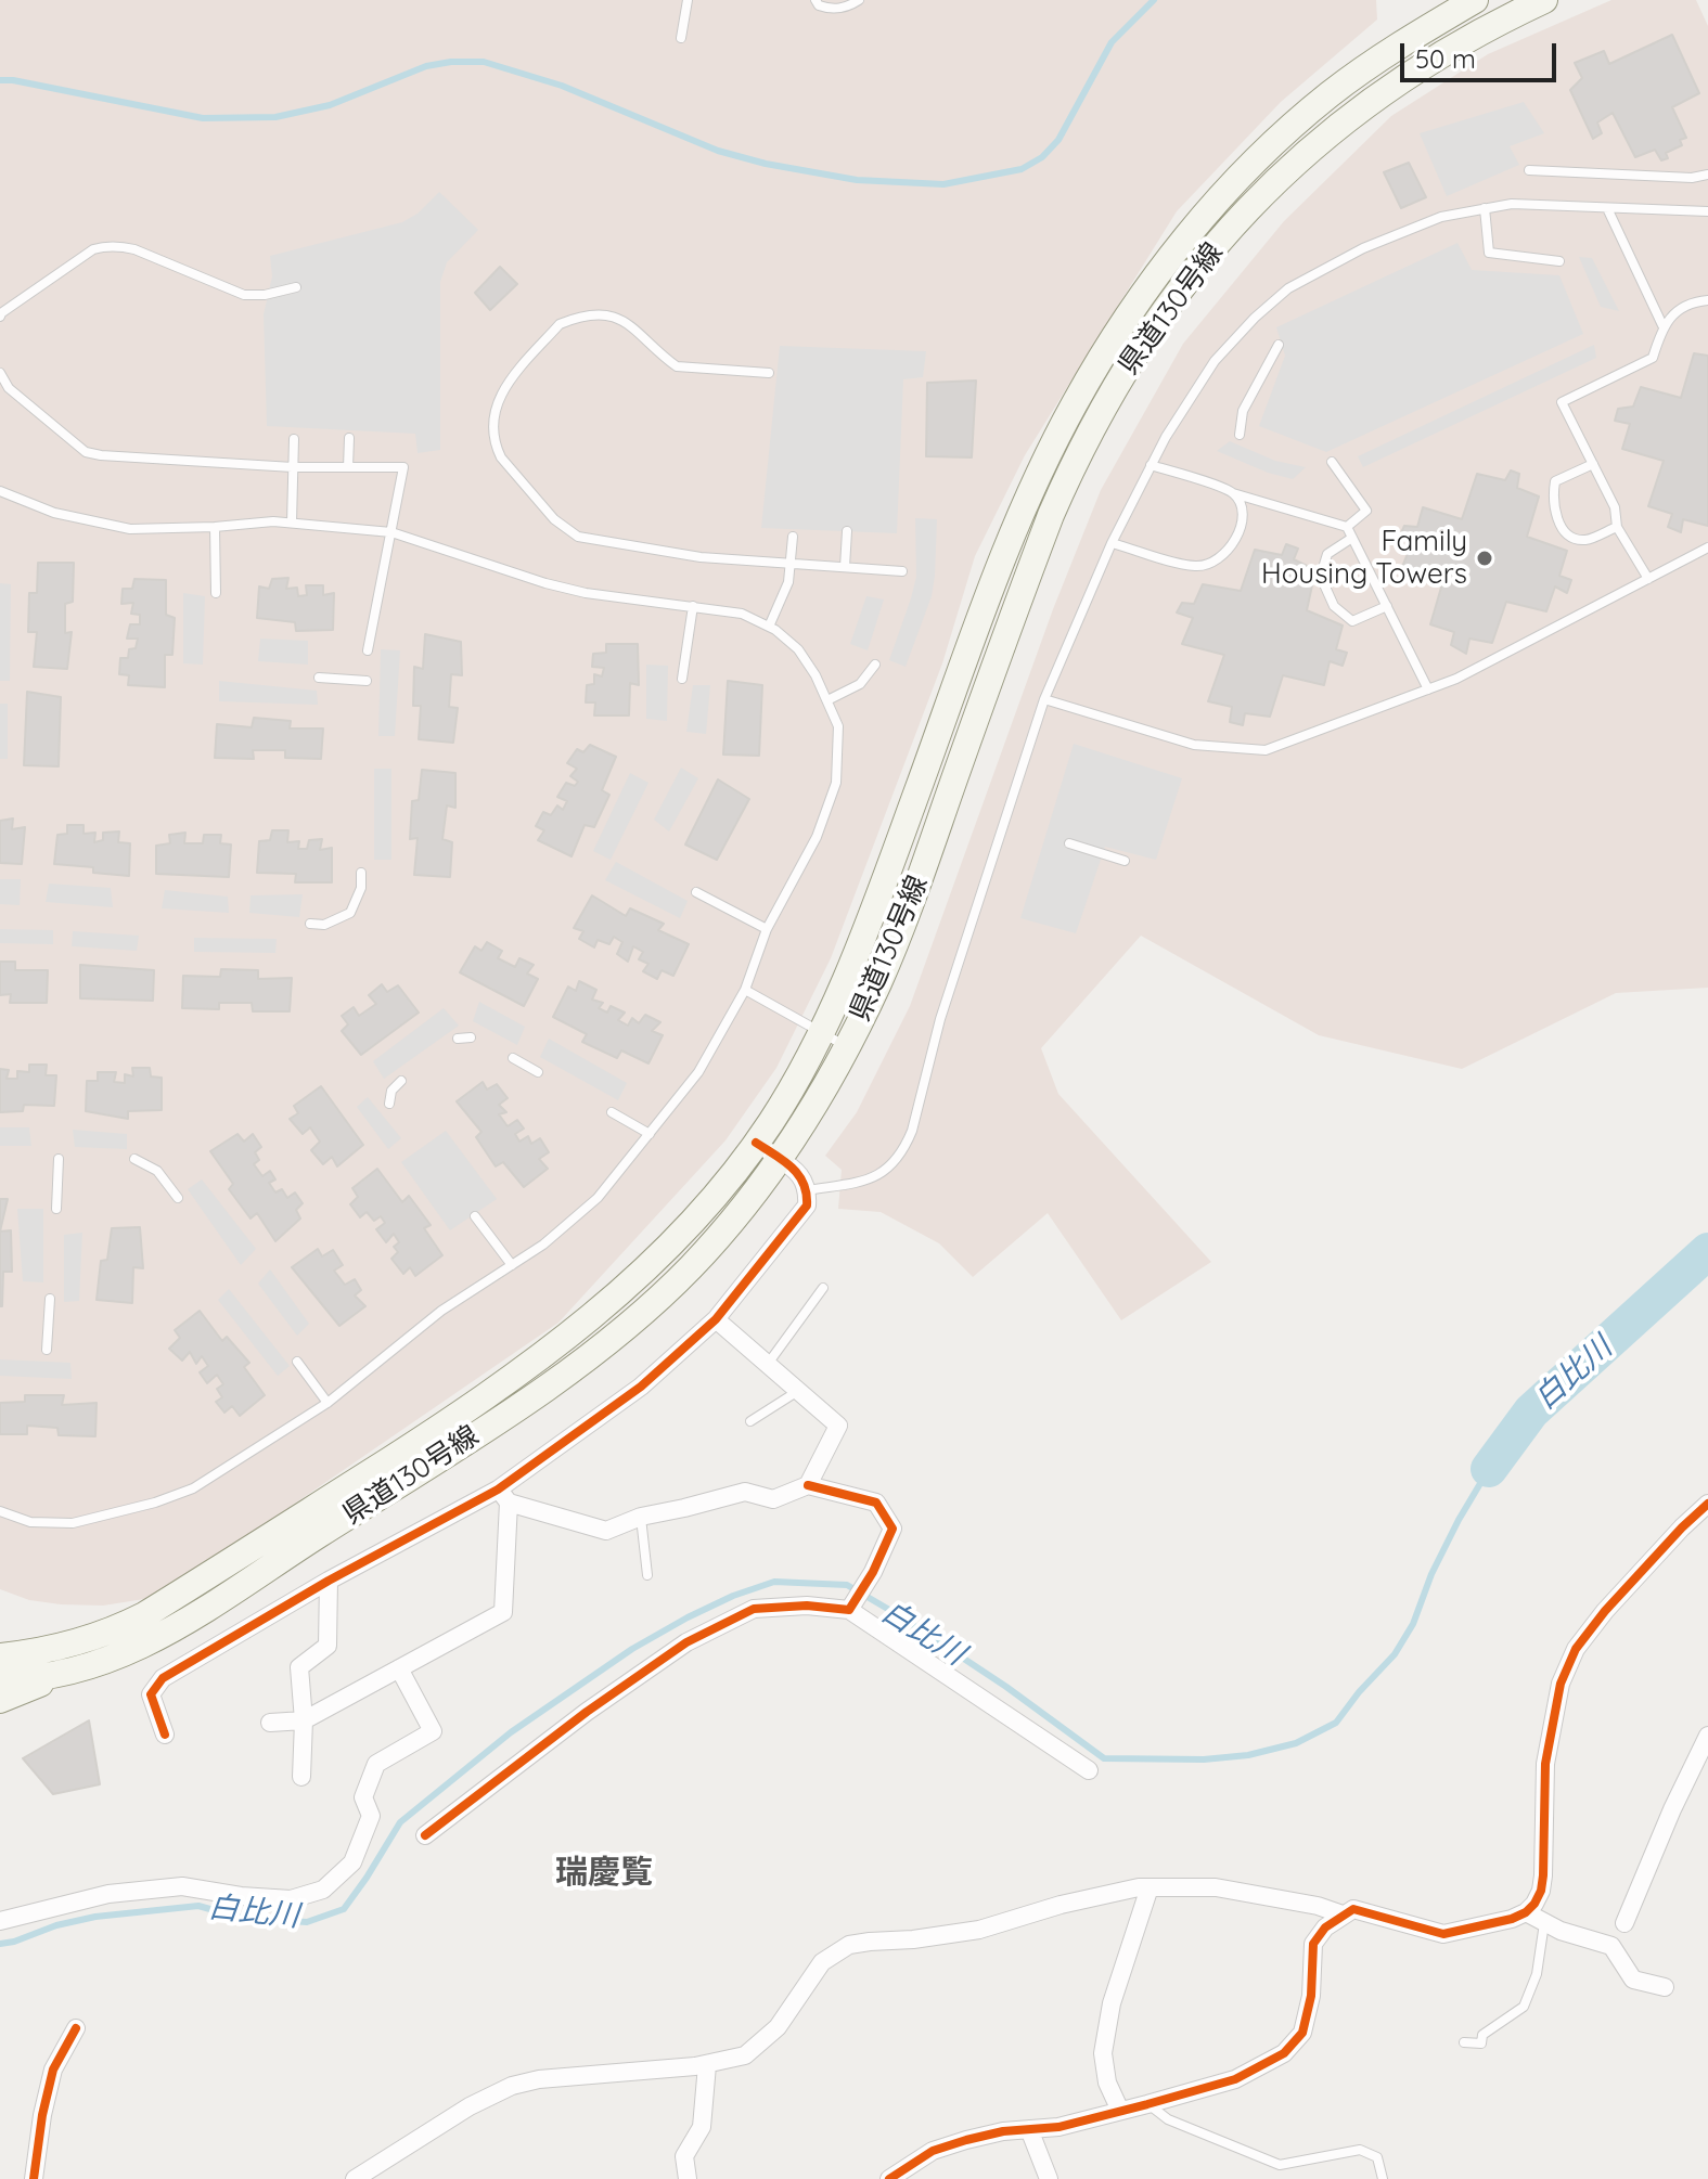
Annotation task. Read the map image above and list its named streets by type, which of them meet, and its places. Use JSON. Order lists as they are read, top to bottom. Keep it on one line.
{"streets":{"main road":["県道130号線"]},"districts":["瑞慶覧"],"water":["白比川"],"places":["Family Housing Towers"],"scale_bar":"50 m"}
